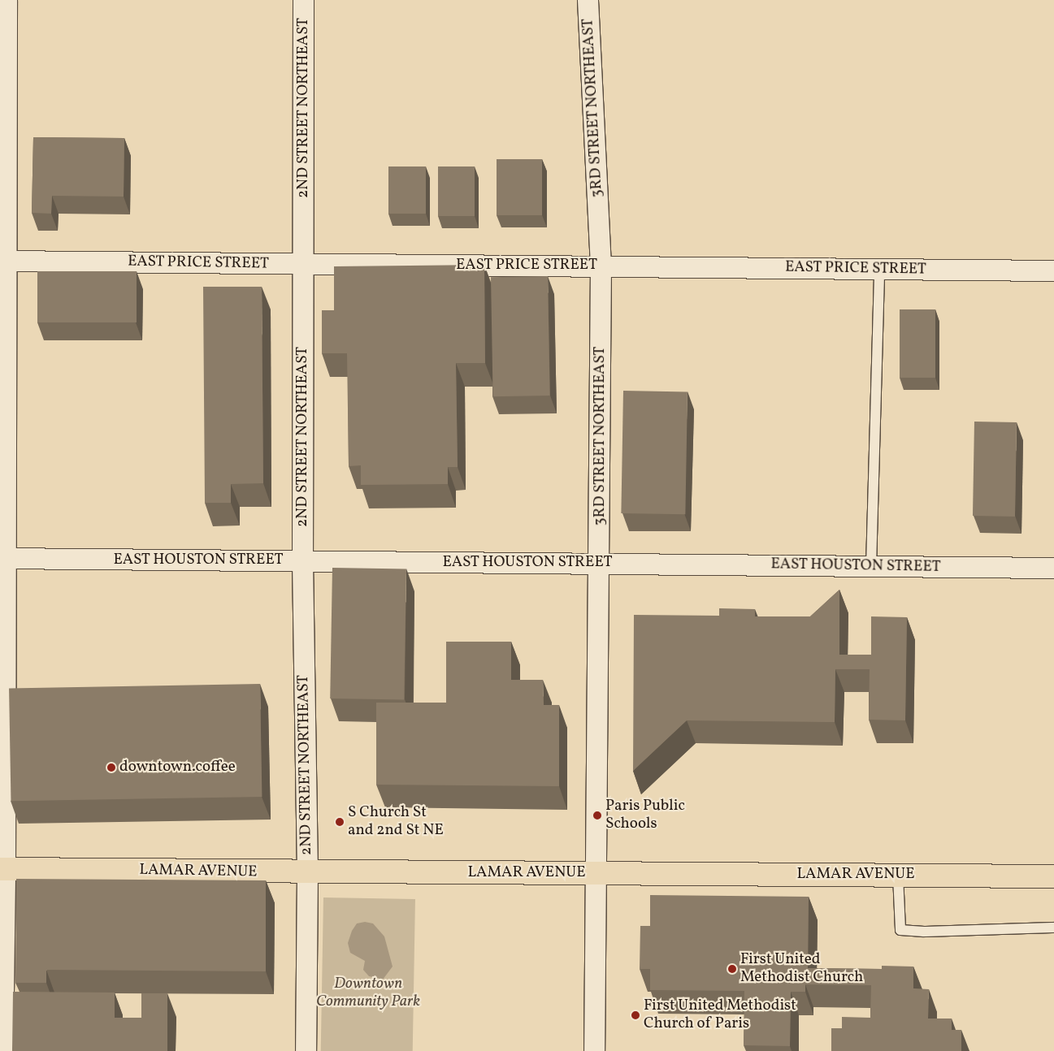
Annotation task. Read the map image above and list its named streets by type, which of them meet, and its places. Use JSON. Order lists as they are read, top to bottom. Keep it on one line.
{"streets":{"main road":["LAMAR AVENUE"],"street":["2ND STREET NORTHEAST","3RD STREET NORTHEAST","EAST PRICE STREET","EAST HOUSTON STREET"]},"crossings":[["2ND STREET NORTHEAST","EAST PRICE STREET"],["2ND STREET NORTHEAST","EAST HOUSTON STREET"],["2ND STREET NORTHEAST","LAMAR AVENUE"],["3RD STREET NORTHEAST","EAST PRICE STREET"],["3RD STREET NORTHEAST","EAST HOUSTON STREET"],["3RD STREET NORTHEAST","LAMAR AVENUE"]],"parks":["Downtown Community Park"],"places":["downtown.coffee","Paris Public Schools","S Church St and 2nd St NE","First United Methodist Church","First United Methodist Church of Paris"]}
